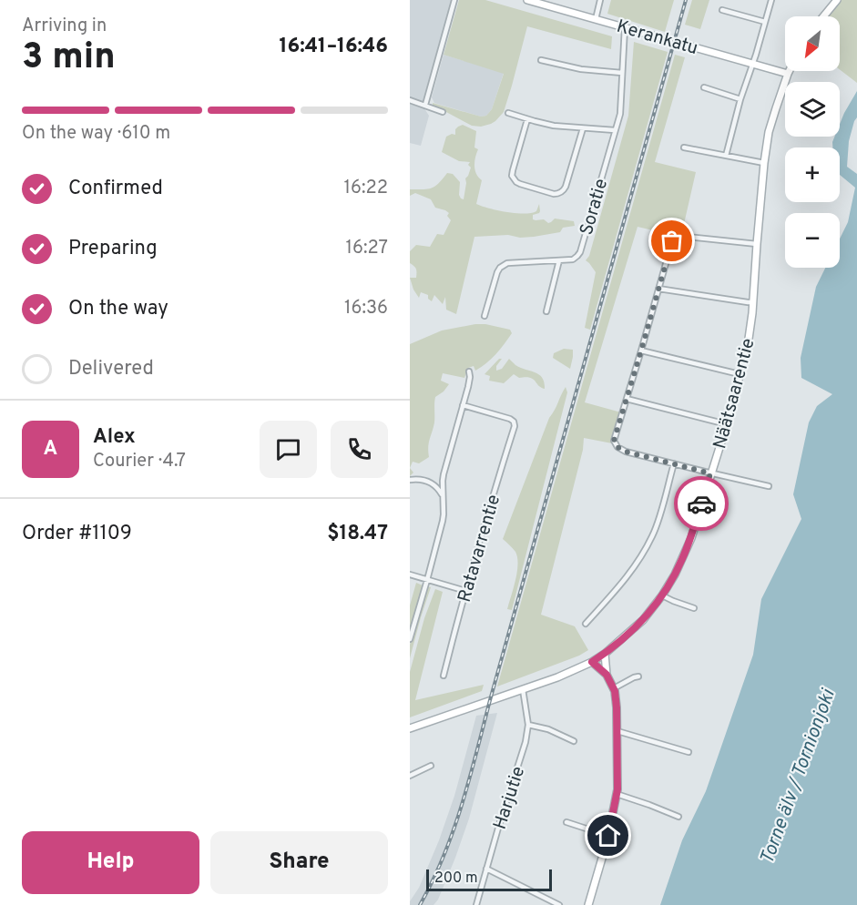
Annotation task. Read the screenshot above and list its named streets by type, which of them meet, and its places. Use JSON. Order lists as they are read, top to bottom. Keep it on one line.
{"streets":{"street":["Kerankatu","Soratie","Näätsaarentie","Ratavarrentie","Harjutie"]},"crossings":[["Kerankatu","Soratie"],["Kerankatu","Näätsaarentie"],["Näätsaarentie","Harjutie"]],"water":["Torne älv / Tornionjoki"],"scale_bar":"200 m","north":"bottom left","page":{"heading":["3 min","Arriving in","16:41–16:46"],"panel":["Alex","Courier · 4.7","Order #1109","$18.47"],"map_buttons":["+","−"],"bar":"On the way · 610 m","list":[["Confirmed","16:22"],["Preparing","16:27"],["On the way","16:36"],"Delivered"],"round":"A","buttons":["Help","Share"],"scale":"200 m"}}
